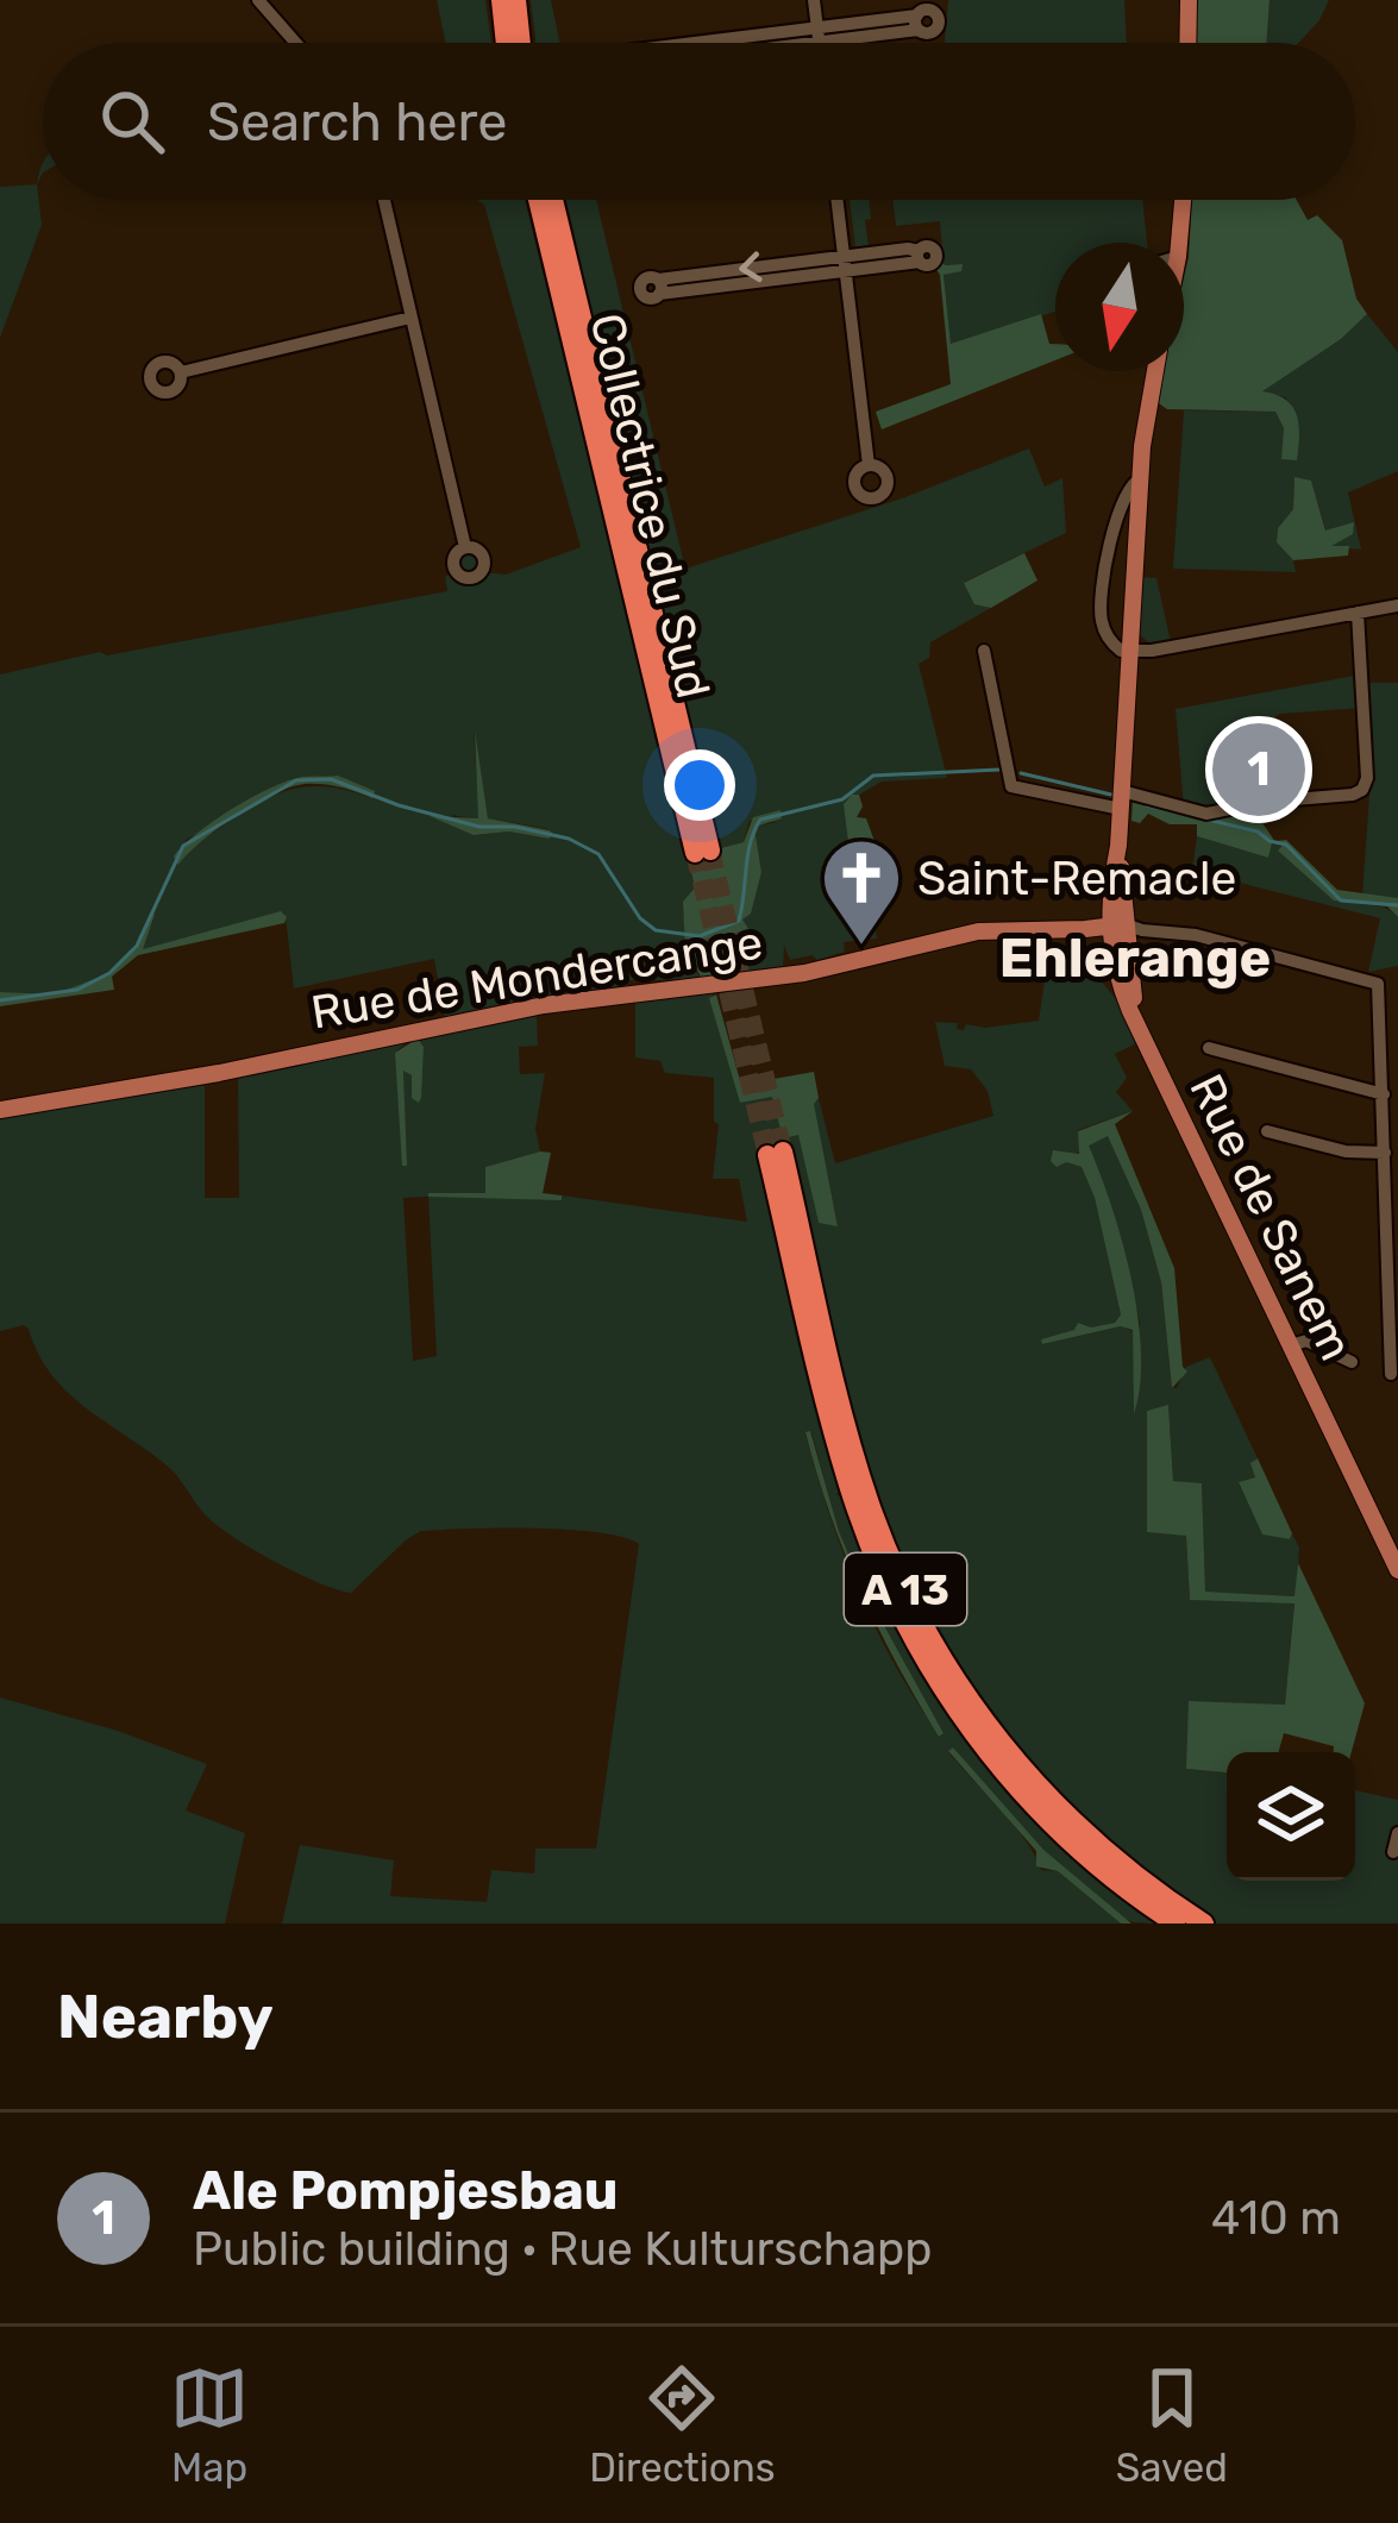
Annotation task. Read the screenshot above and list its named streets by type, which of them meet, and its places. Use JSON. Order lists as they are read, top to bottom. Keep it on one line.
{"streets":{"highway":["Collectrice du Sud","A 13"],"main road":["Rue de Mondercange","Rue de Sanem"]},"crossings":[["Rue de Mondercange","Rue de Sanem"]],"districts":["Ehlerange"],"places":{"church":["Saint-Remacle"]},"north":"bottom","page":{"search":"Search here","pins":"1","heading":"Nearby","list":[{"mark":"1","name":"Ale Pompjesbau","note":"Public building · Rue Kulturschapp","value":"410 m"}],"nav":["Map","Directions","Saved"]}}
